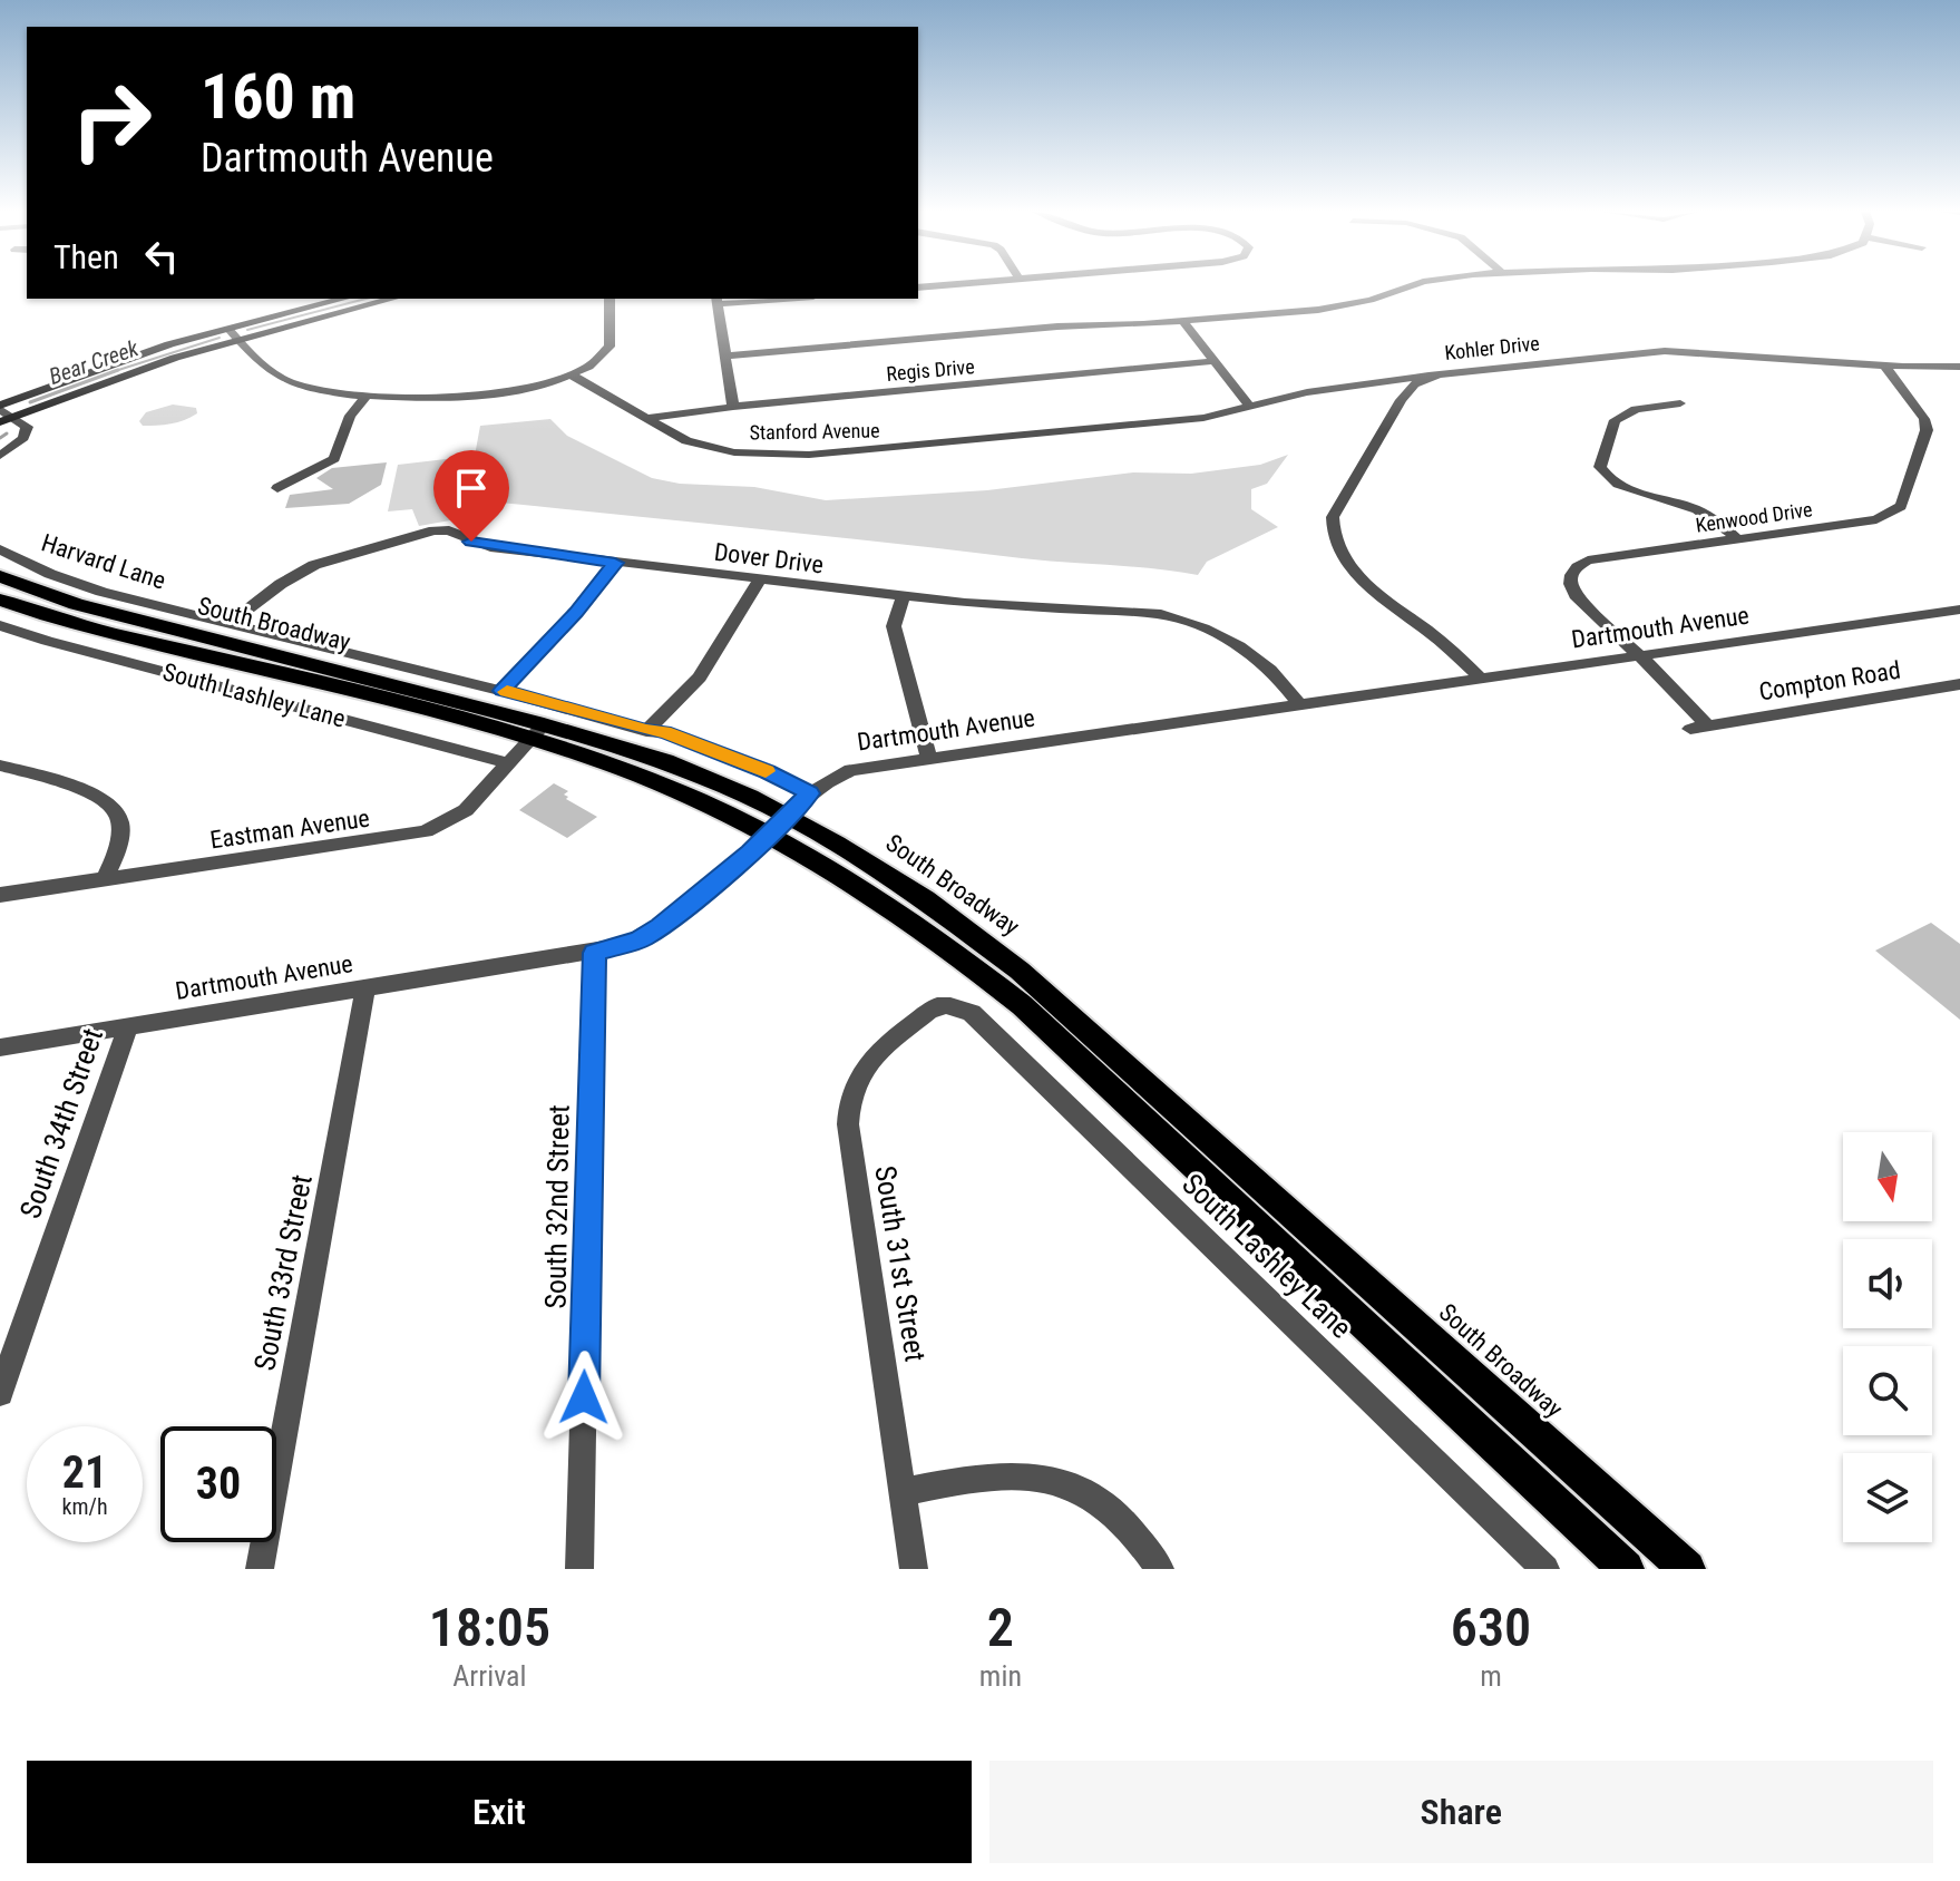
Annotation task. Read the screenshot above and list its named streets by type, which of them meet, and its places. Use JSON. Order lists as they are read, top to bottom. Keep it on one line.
{"streets":{"main road":["South Broadway"],"street":["Kohler Drive","Regis Drive","Stanford Avenue","Kenwood Drive","Dover Drive","Harvard Lane","Dartmouth Avenue","Compton Road","South Lashley Lane","Eastman Avenue","South 34th Street","South 32nd Street","South 31st Street","South 33rd Street"]},"crossings":[["Kohler Drive","Stanford Avenue"],["Kohler Drive","Kenwood Drive"],["Kohler Drive","Dartmouth Avenue"],["Regis Drive","Stanford Avenue"],["Kenwood Drive","Dartmouth Avenue"],["Kenwood Drive","Compton Road"],["Dover Drive","Harvard Lane"],["Dover Drive","Dartmouth Avenue"],["Harvard Lane","Dartmouth Avenue"],["South Broadway","Dartmouth Avenue"],["South Broadway","Eastman Avenue"],["Dartmouth Avenue","Compton Road"],["Dartmouth Avenue","South 34th Street"],["Dartmouth Avenue","South 32nd Street"],["Dartmouth Avenue","South 33rd Street"],["South Lashley Lane","Eastman Avenue"],["South Lashley Lane","South 31st Street"]],"water":["Bear Creek"],"north":"bottom","page":{"turn":["160 m","Dartmouth Avenue"],"then":"Then","speed":"21 km/h","limit":"30","eta":["18:05","Arrival","2","min","630","m"],"buttons":["Exit","Share"]}}
